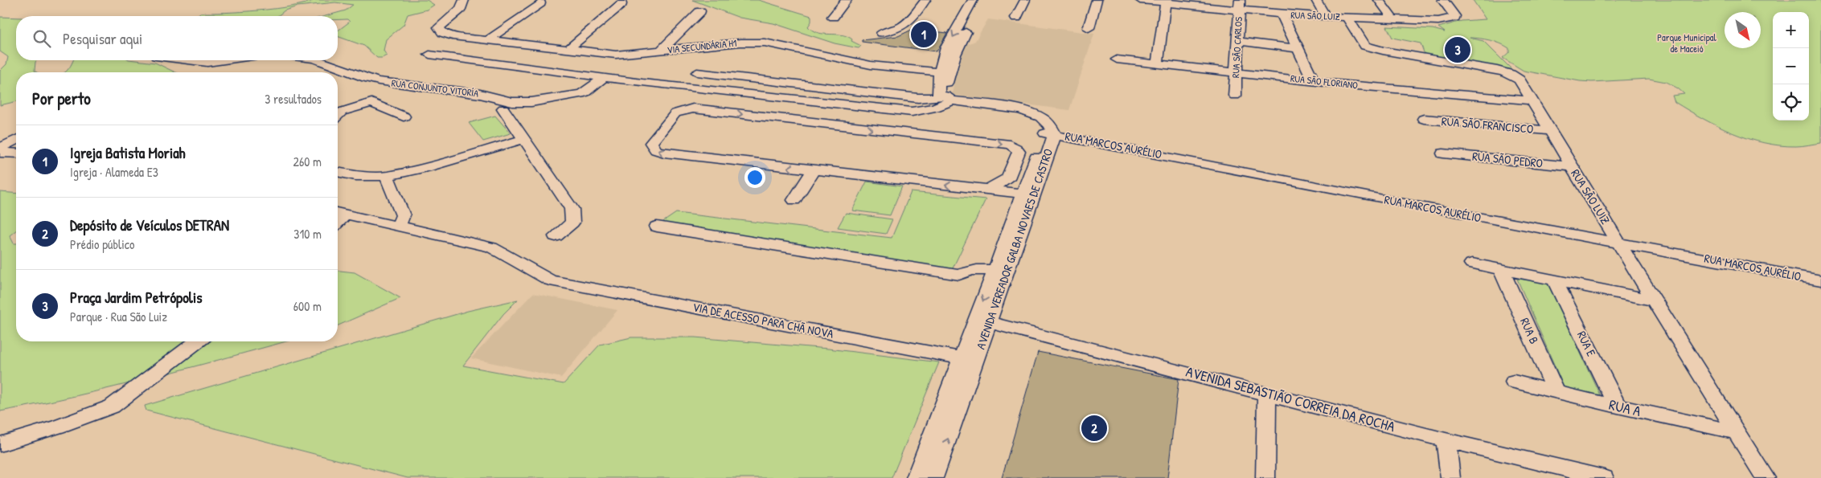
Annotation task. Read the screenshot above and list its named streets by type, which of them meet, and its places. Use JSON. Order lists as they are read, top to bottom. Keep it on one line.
{"streets":{"street":["RUA SÃO LUIZ","VIA SECUNDÁRIA H1","RUA SÃO CARLOS","RUA SÃO FLORIANO","RUA CONJUNTO VITORÍA","RUA SÃO FRANCISCO","RUA MARCOS AURÉLIO","RUA SÃO PEDRO","AVENIDA VEREADOR GALBA NOVAES DE CASTRO","VIA DE ACESSO PARA CHÃ NOVA","RUA B","RUA E","AVENIDA SEBASTIÃO CORREIA DA ROCHA","RUA A"]},"crossings":[["RUA SÃO LUIZ","RUA SÃO CARLOS"],["RUA SÃO LUIZ","RUA SÃO FLORIANO"],["RUA SÃO LUIZ","RUA SÃO FRANCISCO"],["RUA SÃO LUIZ","RUA MARCOS AURÉLIO"],["RUA SÃO LUIZ","RUA SÃO PEDRO"],["RUA SÃO LUIZ","RUA A"],["RUA SÃO CARLOS","RUA SÃO FLORIANO"],["RUA MARCOS AURÉLIO","AVENIDA VEREADOR GALBA NOVAES DE CASTRO"],["AVENIDA VEREADOR GALBA NOVAES DE CASTRO","VIA DE ACESSO PARA CHÃ NOVA"],["AVENIDA VEREADOR GALBA NOVAES DE CASTRO","AVENIDA SEBASTIÃO CORREIA DA ROCHA"],["RUA B","RUA A"],["RUA E","RUA A"]],"parks":["Parque Municipal de Maceió"],"north":"bottom right","page":{"map_buttons":["+","−"],"search":"Pesquisar aqui","pins":["1","3","2"],"heading":["Por perto","3 resultados"],"list":[{"mark":"1","name":"Igreja Batista Moriah","note":"Igreja · Alameda E3","value":"260 m"},{"mark":"2","name":"Depósito de Veículos DETRAN","note":"Prédio público","value":"310 m"},{"mark":"3","name":"Praça Jardim Petrópolis","note":"Parque · Rua São Luiz","value":"600 m"}]}}
